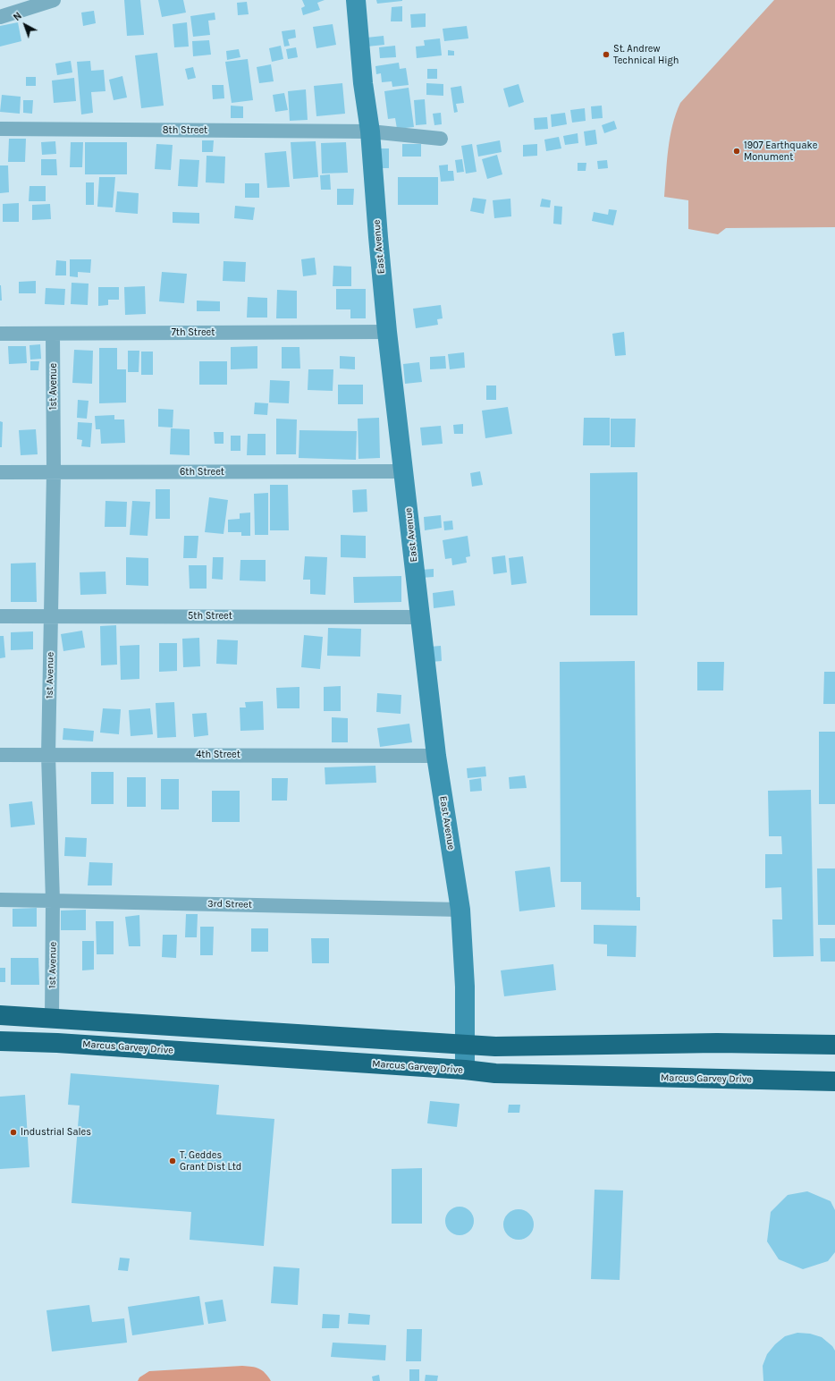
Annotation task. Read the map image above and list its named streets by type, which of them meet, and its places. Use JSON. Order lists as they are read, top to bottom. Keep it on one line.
{"streets":{"highway":["Marcus Garvey Drive"],"main road":["East Avenue"],"street":["8th Street","7th Street","1st Avenue","6th Street","5th Street","4th Street","3rd Street"]},"crossings":[["8th Street","East Avenue"],["East Avenue","7th Street"],["East Avenue","6th Street"],["East Avenue","5th Street"],["East Avenue","4th Street"],["East Avenue","3rd Street"],["East Avenue","Marcus Garvey Drive"],["7th Street","1st Avenue"],["1st Avenue","6th Street"],["1st Avenue","5th Street"],["1st Avenue","4th Street"],["1st Avenue","3rd Street"]],"places":["St. Andrew Technical High","1907 Earthquake Monument","Industrial Sales","T. Geddes Grant Dist Ltd"],"north":"top left"}
